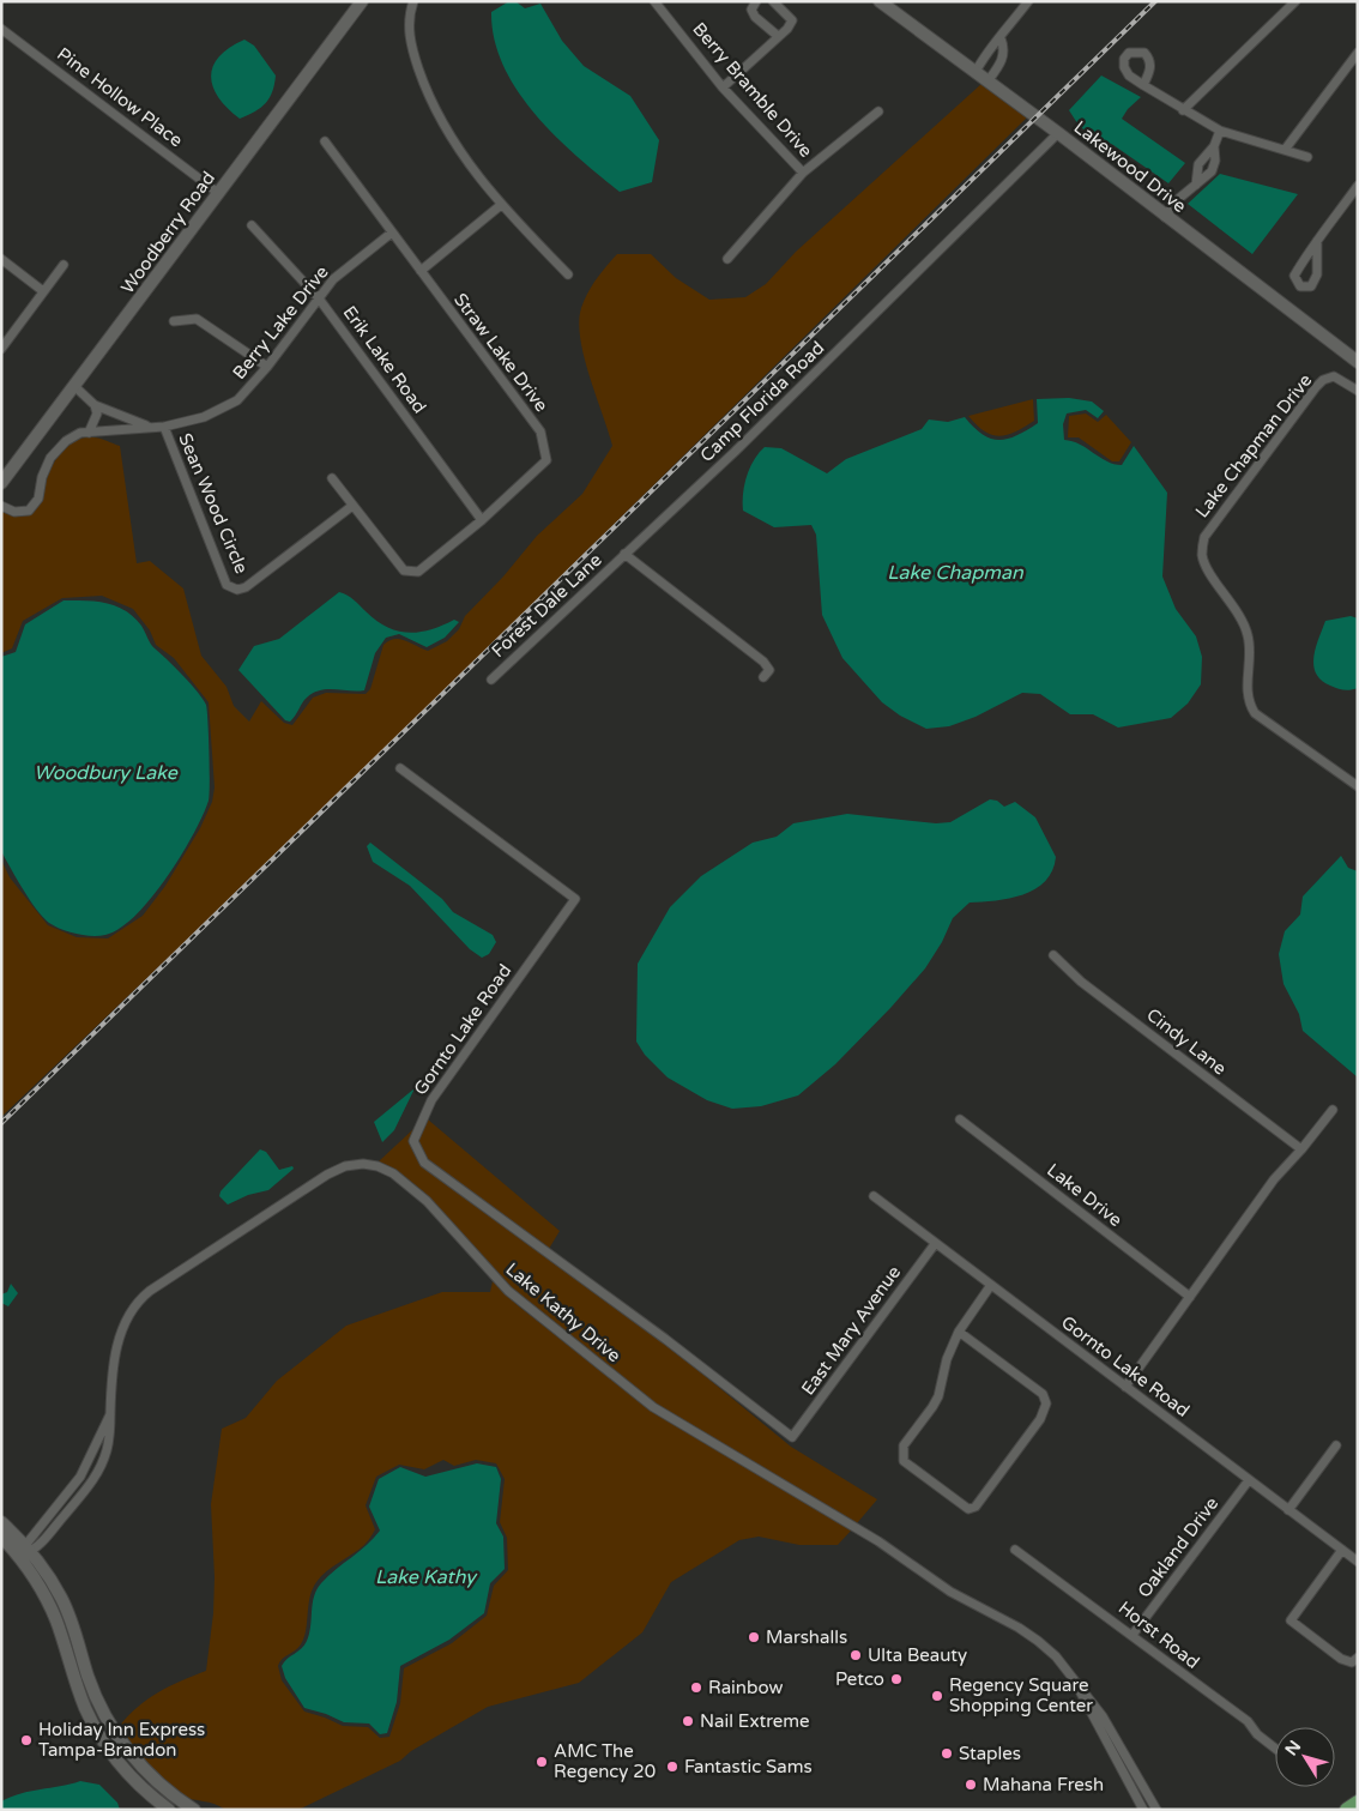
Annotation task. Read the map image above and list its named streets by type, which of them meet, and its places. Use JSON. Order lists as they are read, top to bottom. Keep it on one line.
{"streets":{"street":["Berry Bramble Drive","Pine Hollow Place","Lakewood Drive","Woodberry Road","Berry Lake Drive","Straw Lake Drive","Erik Lake Road","Camp Florida Road","Lake Chapman Drive","Sean Wood Circle","Forest Dale Lane","Gornto Lake Road","Cindy Lane","Lake Drive","Lake Kathy Drive","East Mary Avenue","Oakland Drive","Horst Road"]},"crossings":[["Pine Hollow Place","Woodberry Road"],["Lakewood Drive","Camp Florida Road"],["Woodberry Road","Berry Lake Drive"],["Berry Lake Drive","Straw Lake Drive"],["Berry Lake Drive","Erik Lake Road"],["Berry Lake Drive","Sean Wood Circle"],["Straw Lake Drive","Erik Lake Road"],["Straw Lake Drive","Sean Wood Circle"],["Camp Florida Road","Forest Dale Lane"],["Gornto Lake Road","East Mary Avenue"],["Gornto Lake Road","Oakland Drive"],["Oakland Drive","Horst Road"]],"water":["Lake Chapman","Woodbury Lake","Lake Kathy"],"places":["Marshalls","Ulta Beauty","Petco","Rainbow","Regency Square Shopping Center","Nail Extreme","Holiday Inn Express Tampa-Brandon","Staples","AMC The Regency 20","Fantastic Sams","Mahana Fresh"],"north":"top left"}
